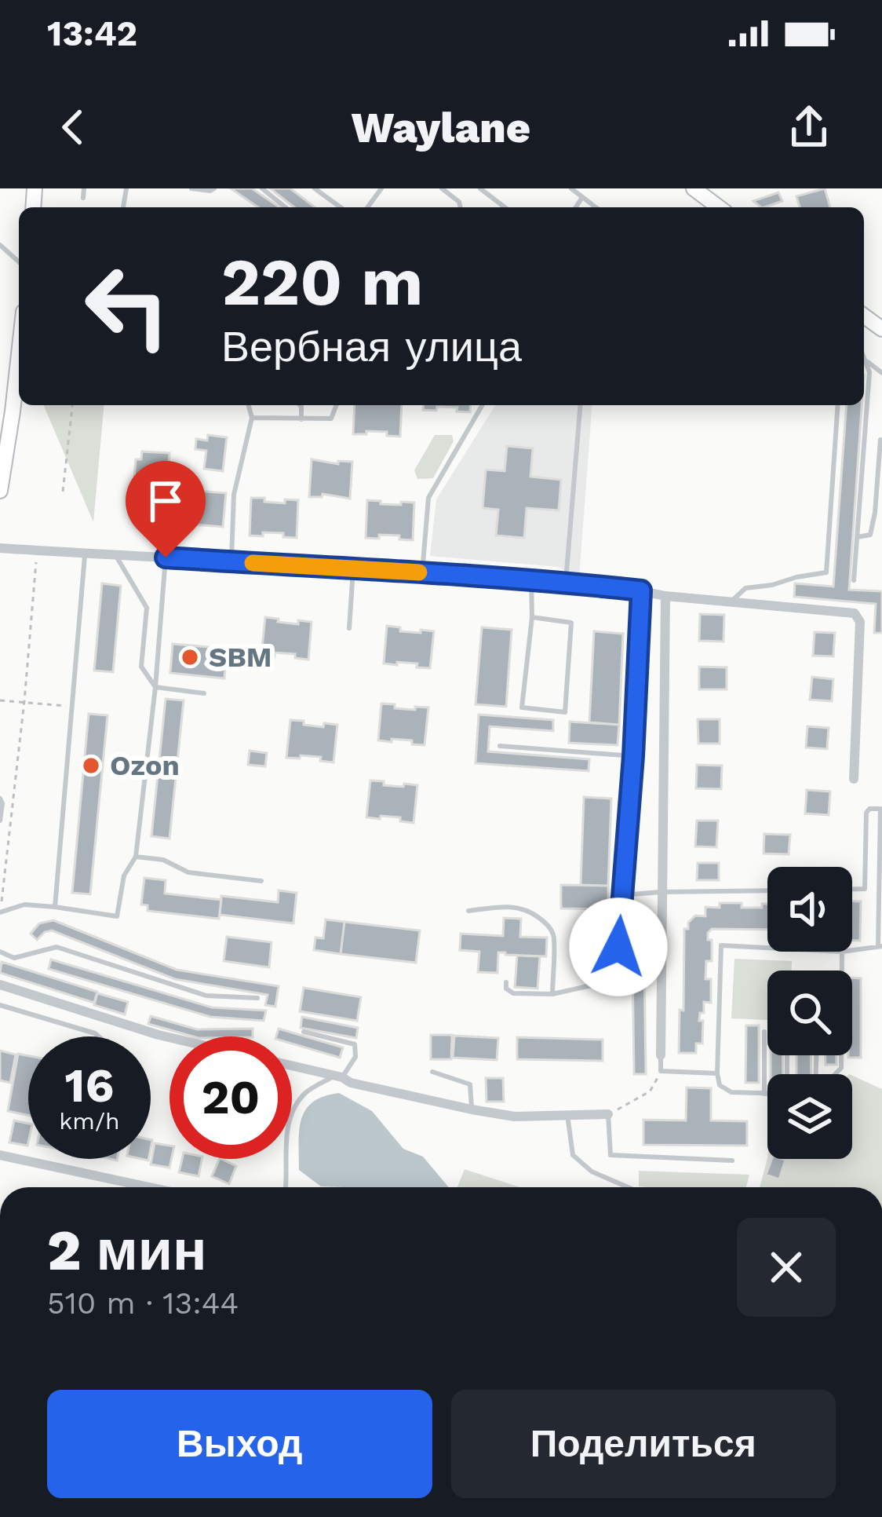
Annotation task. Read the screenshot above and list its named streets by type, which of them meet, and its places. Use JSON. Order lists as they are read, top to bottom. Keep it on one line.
{"places":["SBM","Ozon"],"page":{"status":"13:42","header":"Waylane","turn":["220 m","Вербная улица"],"speed":"16 km/h","limit":"20","heading":["2 мин","510 m · 13:44"],"buttons":["Выход","Поделиться"]}}
